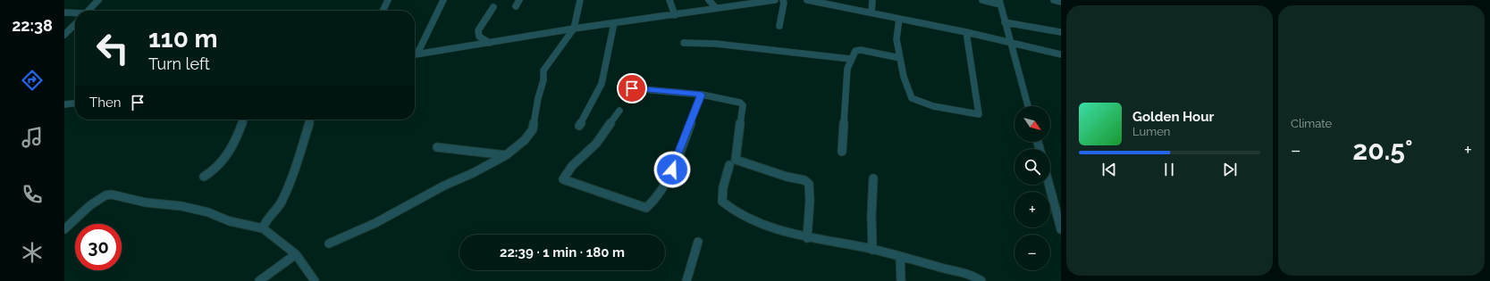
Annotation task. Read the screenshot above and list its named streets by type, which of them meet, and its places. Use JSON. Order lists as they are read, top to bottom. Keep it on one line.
{"north":"bottom right","page":{"tabs":"22:38","tile":"Climate","turn":["110 m","Turn left"],"then":"Then","song":["Golden Hour","Lumen"],"map_buttons":["+","−"],"heat":["−","20.5°","+"],"limit":"30","trip":"22:39 · 1 min · 180 m"}}
